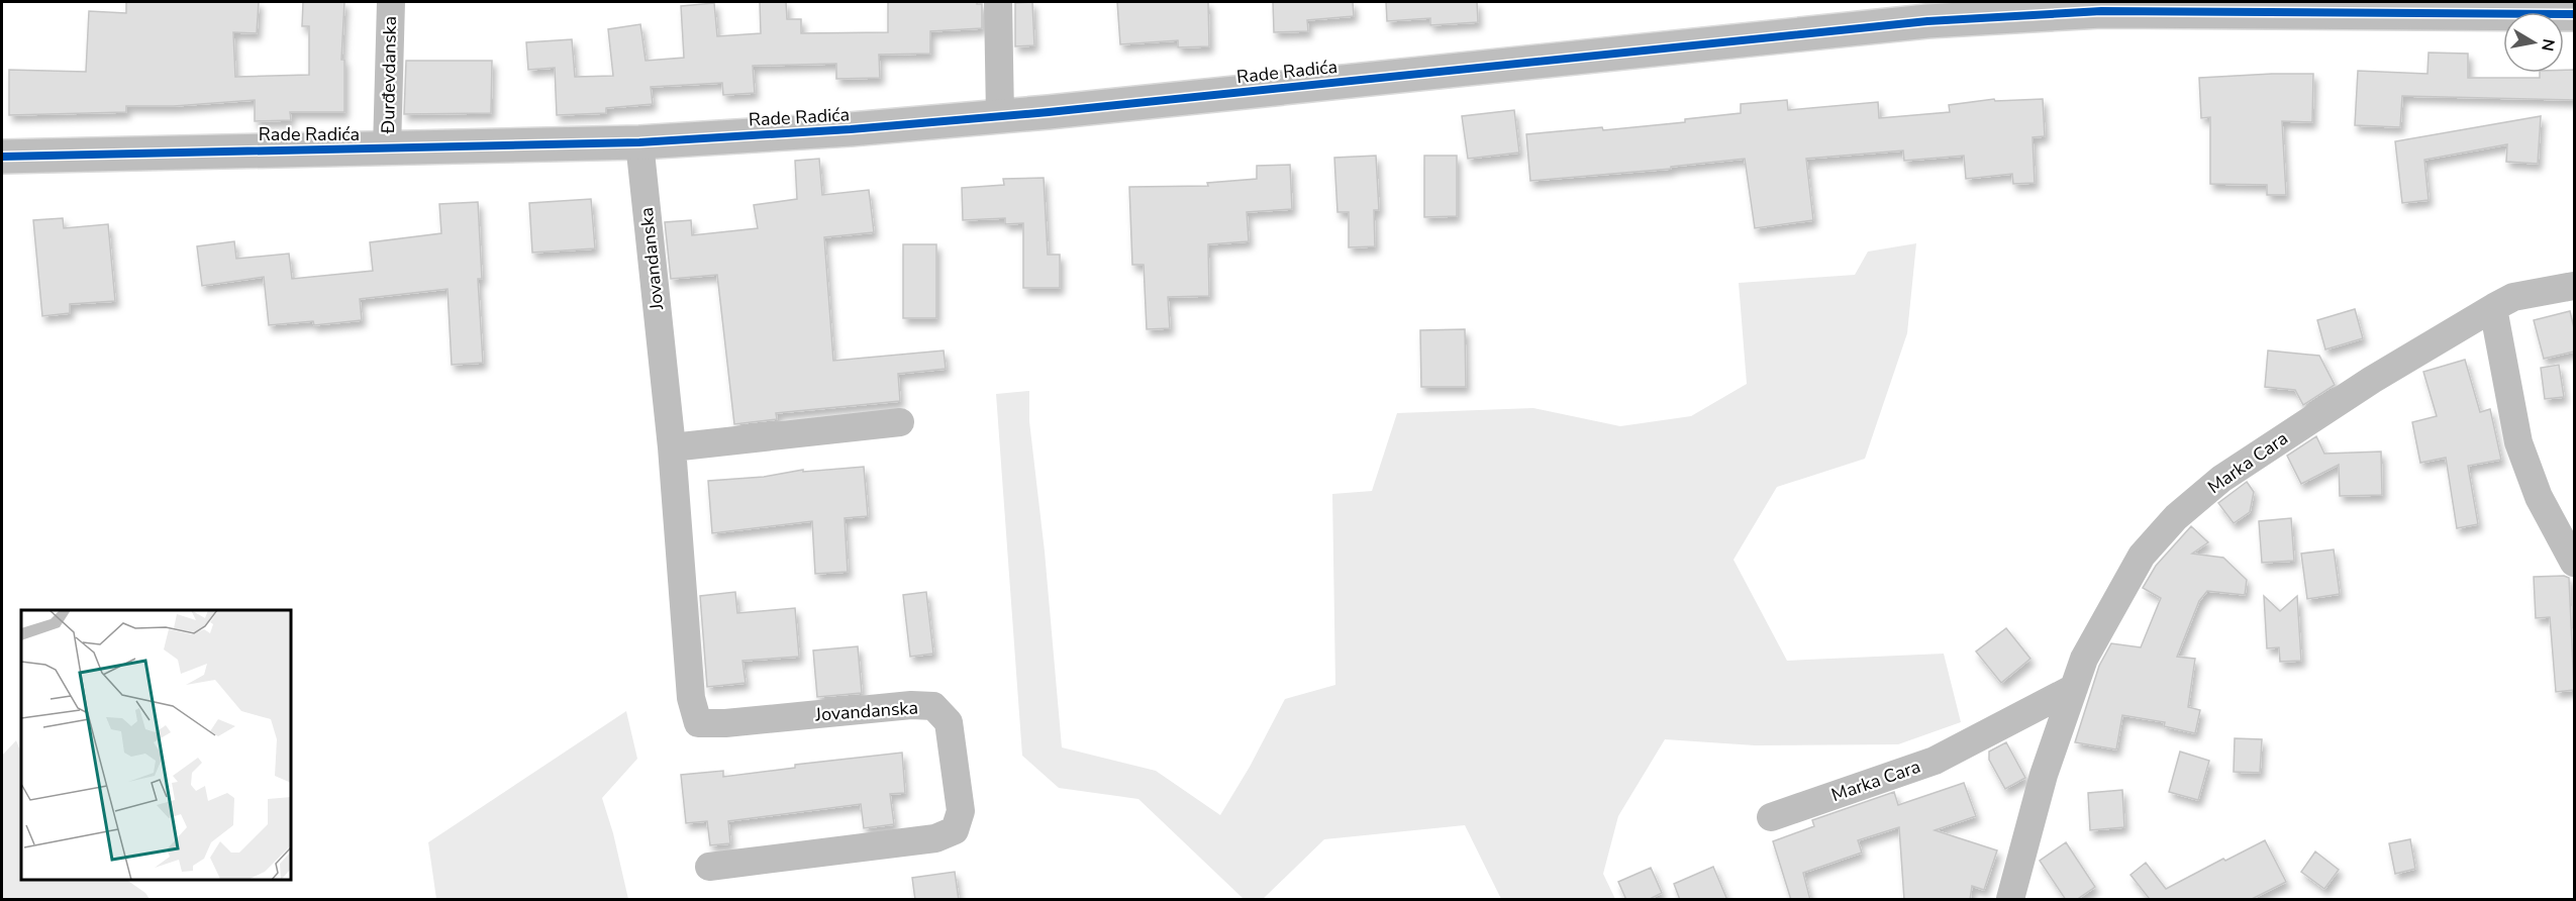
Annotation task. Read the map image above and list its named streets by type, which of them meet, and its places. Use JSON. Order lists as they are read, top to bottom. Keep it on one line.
{"streets":{"main road":["Rade Radića"],"street":["Đurđevdanska","Jovandanska","Marka Cara"]},"crossings":[["Rade Radića","Đurđevdanska"],["Rade Radića","Jovandanska"]],"north":"right"}
